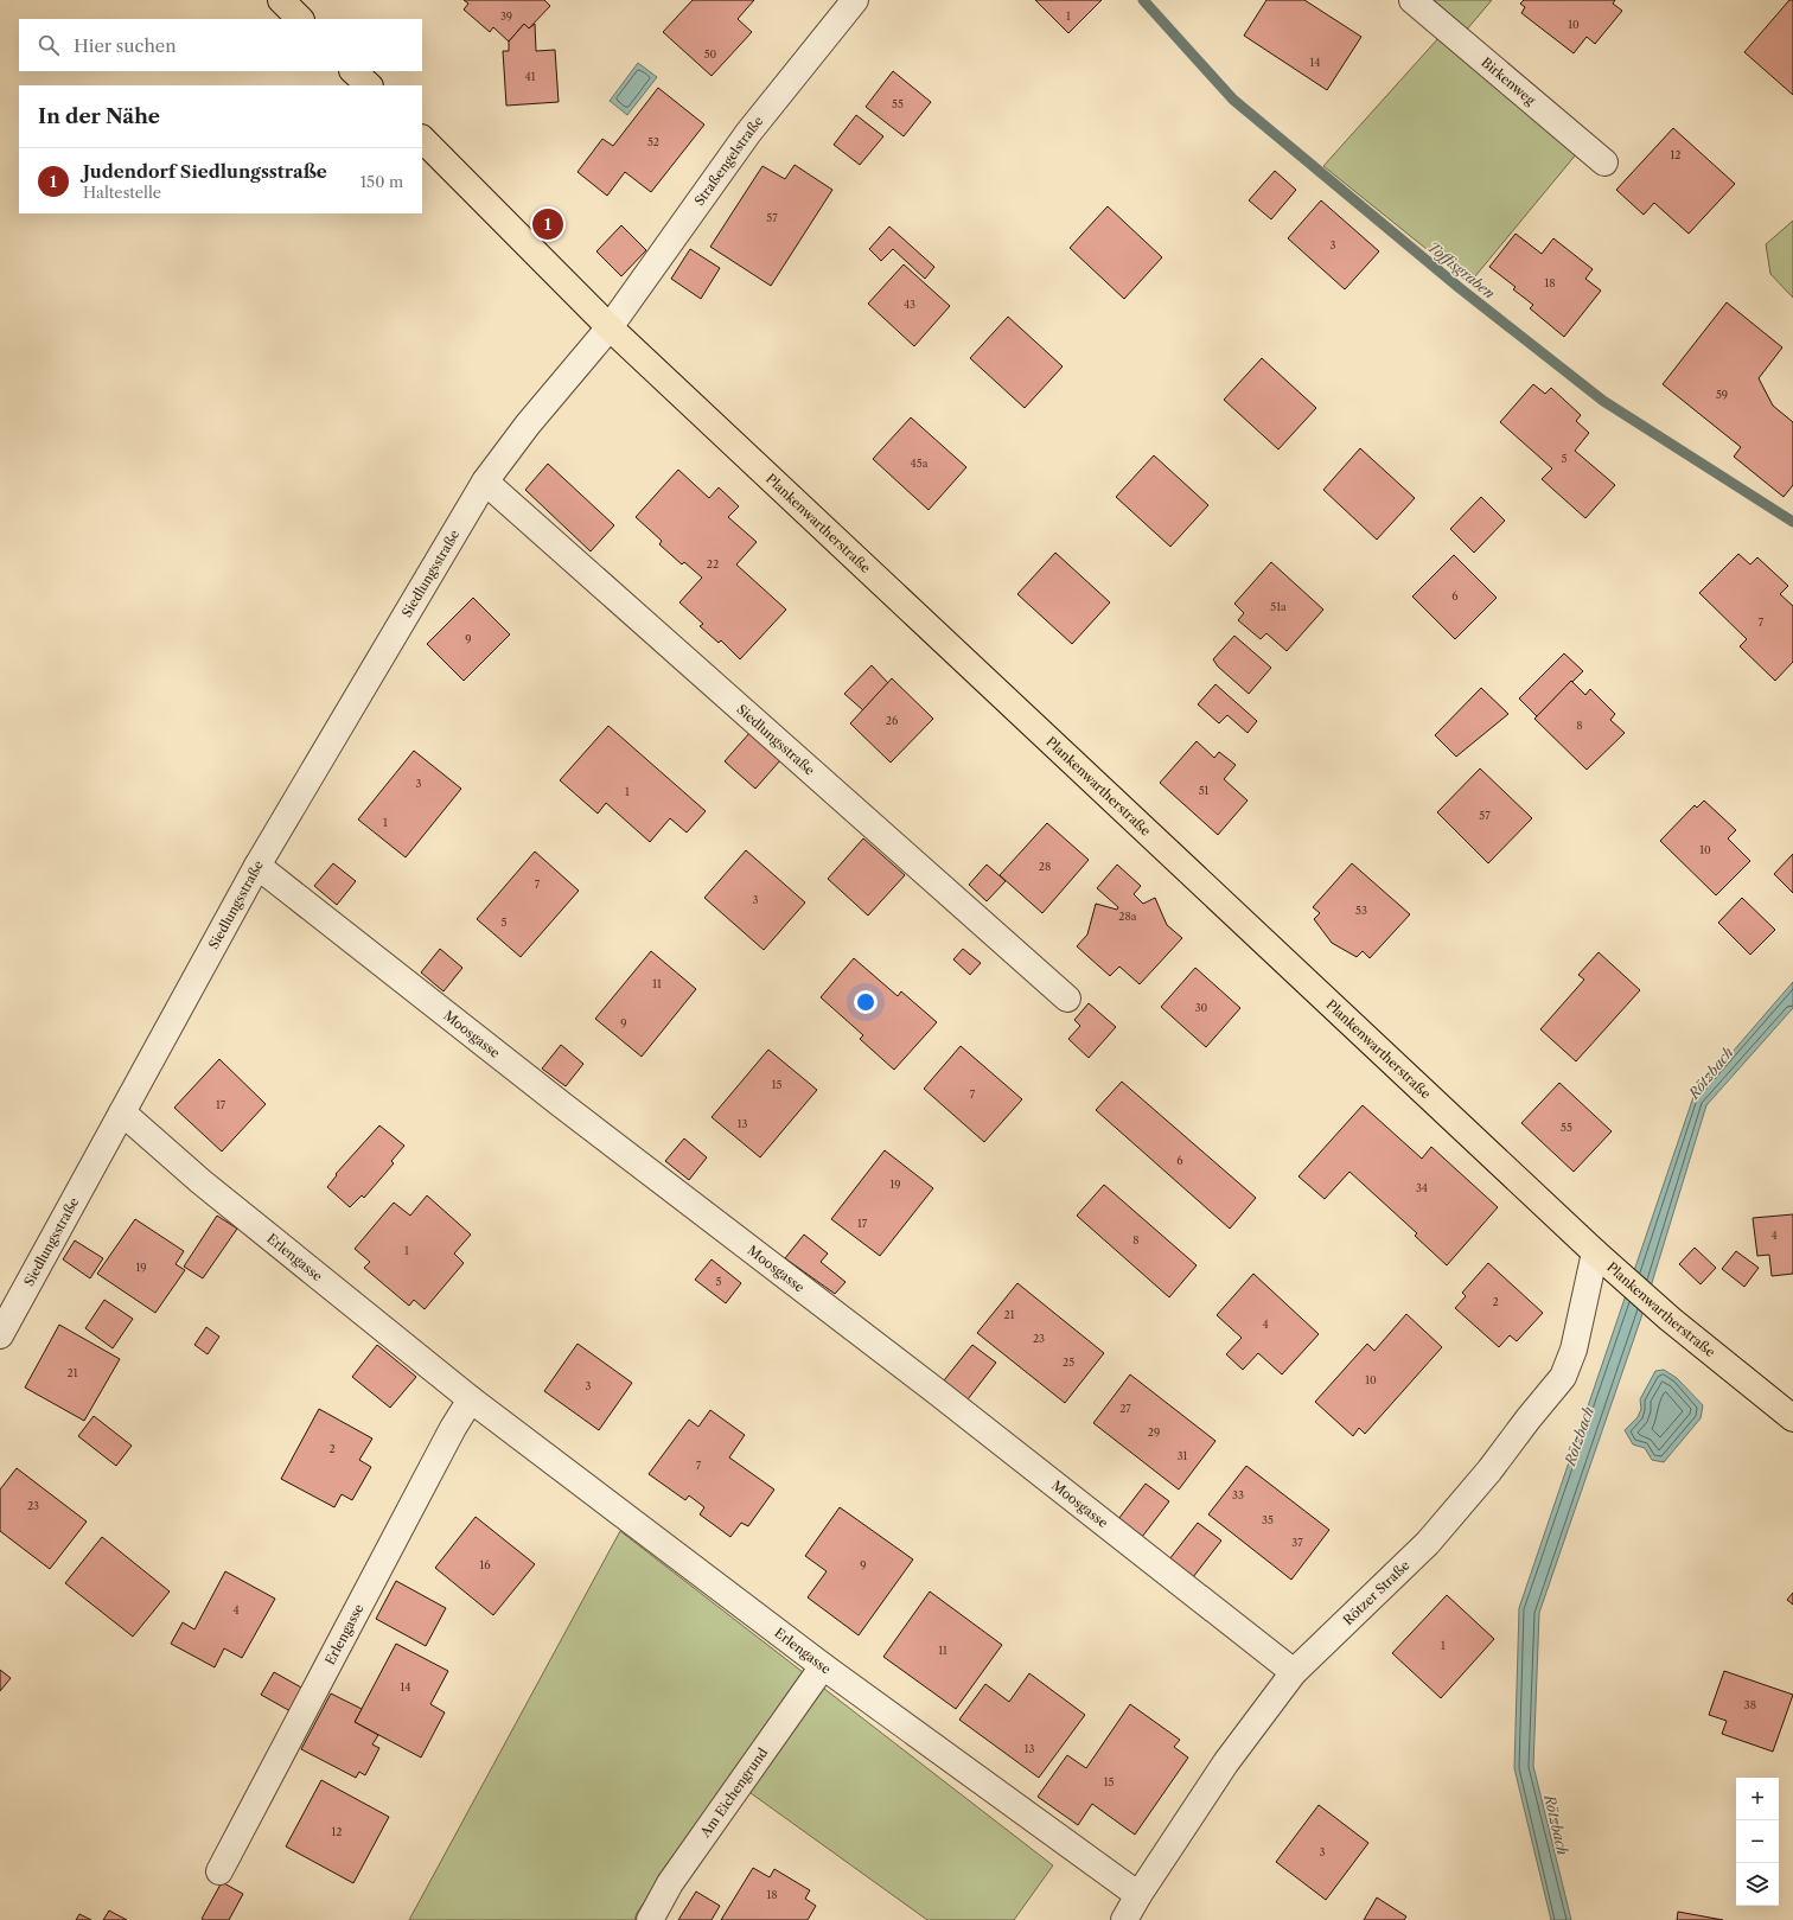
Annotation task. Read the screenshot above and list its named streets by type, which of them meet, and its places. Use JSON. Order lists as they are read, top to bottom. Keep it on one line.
{"streets":{"main road":["Plankenwartherstraße"],"street":["Birkenweg","Straßengelstraße","Siedlungsstraße","Moosgasse","Erlengasse","Rötzer Straße","Am Eichengrund"]},"crossings":[["Straßengelstraße","Plankenwartherstraße"],["Straßengelstraße","Siedlungsstraße"],["Plankenwartherstraße","Siedlungsstraße"],["Plankenwartherstraße","Rötzer Straße"],["Siedlungsstraße","Moosgasse"],["Siedlungsstraße","Erlengasse"],["Moosgasse","Rötzer Straße"],["Erlengasse","Rötzer Straße"],["Erlengasse","Am Eichengrund"]],"water":["Toffisgraben","Rötzbach"],"house_numbers":["39","1","10","50","14","41","55","52","12","57","3","18","43","59","5","45a","22","6","51a","7","9","26","8","3","51","1","57","1","10","28","7","3","53","28a","5","11","30","9","15","7","17","13","55","6","19","34","17","4","8","1","19","5","2","21","4","23","25","21","10","3","27","29","2","31","7","33","23","35","37","16","9","4","1","11","14","38","13","15","12","3","18"],"page":{"search":"Hier suchen","heading":"In der Nähe","list":[{"mark":"1","name":"Judendorf Siedlungsstraße","note":"Haltestelle","value":"150 m"}],"pins":"1","map_buttons":["+","−"]}}
